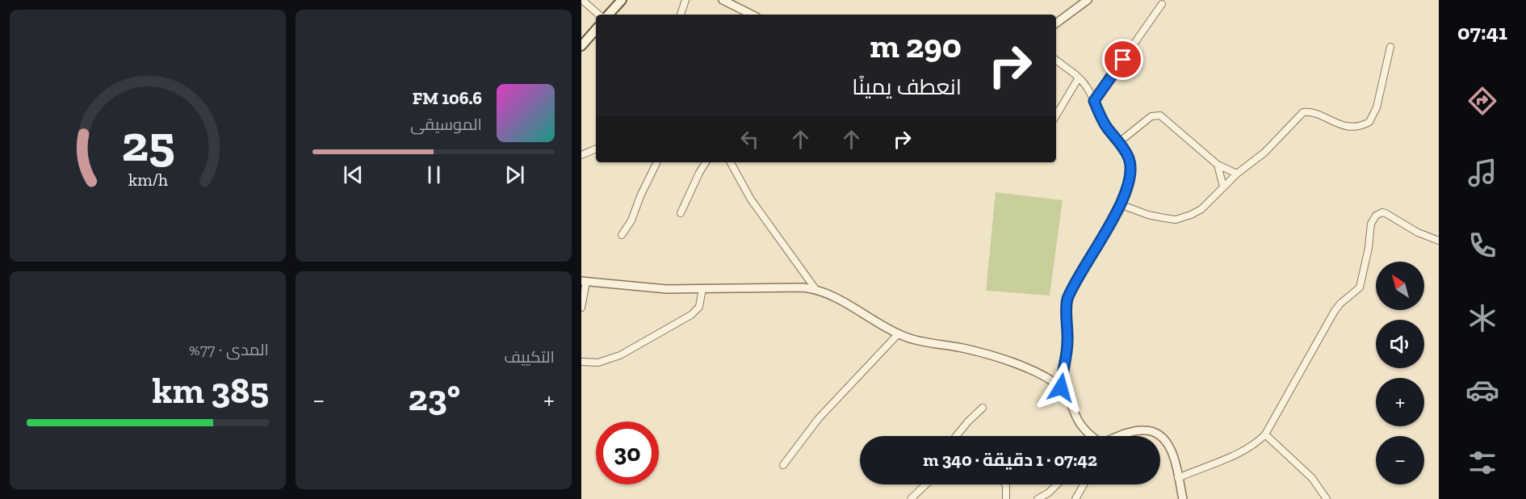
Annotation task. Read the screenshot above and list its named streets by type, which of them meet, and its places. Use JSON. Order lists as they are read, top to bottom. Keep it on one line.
{"north":"top left","page":{"tabs":"07:41","turn":["290 m","انعطف يمينًا"],"song":["106.6 FM","الموسيقى"],"map_buttons":["+","−"],"tile":["التكييف",["المدى · 77%","385 km"]],"heat":["−","23°","+"],"limit":"30","trip":"07:42 · 1 دقيقة · 340 m","gauge":["25","km/h"]}}
